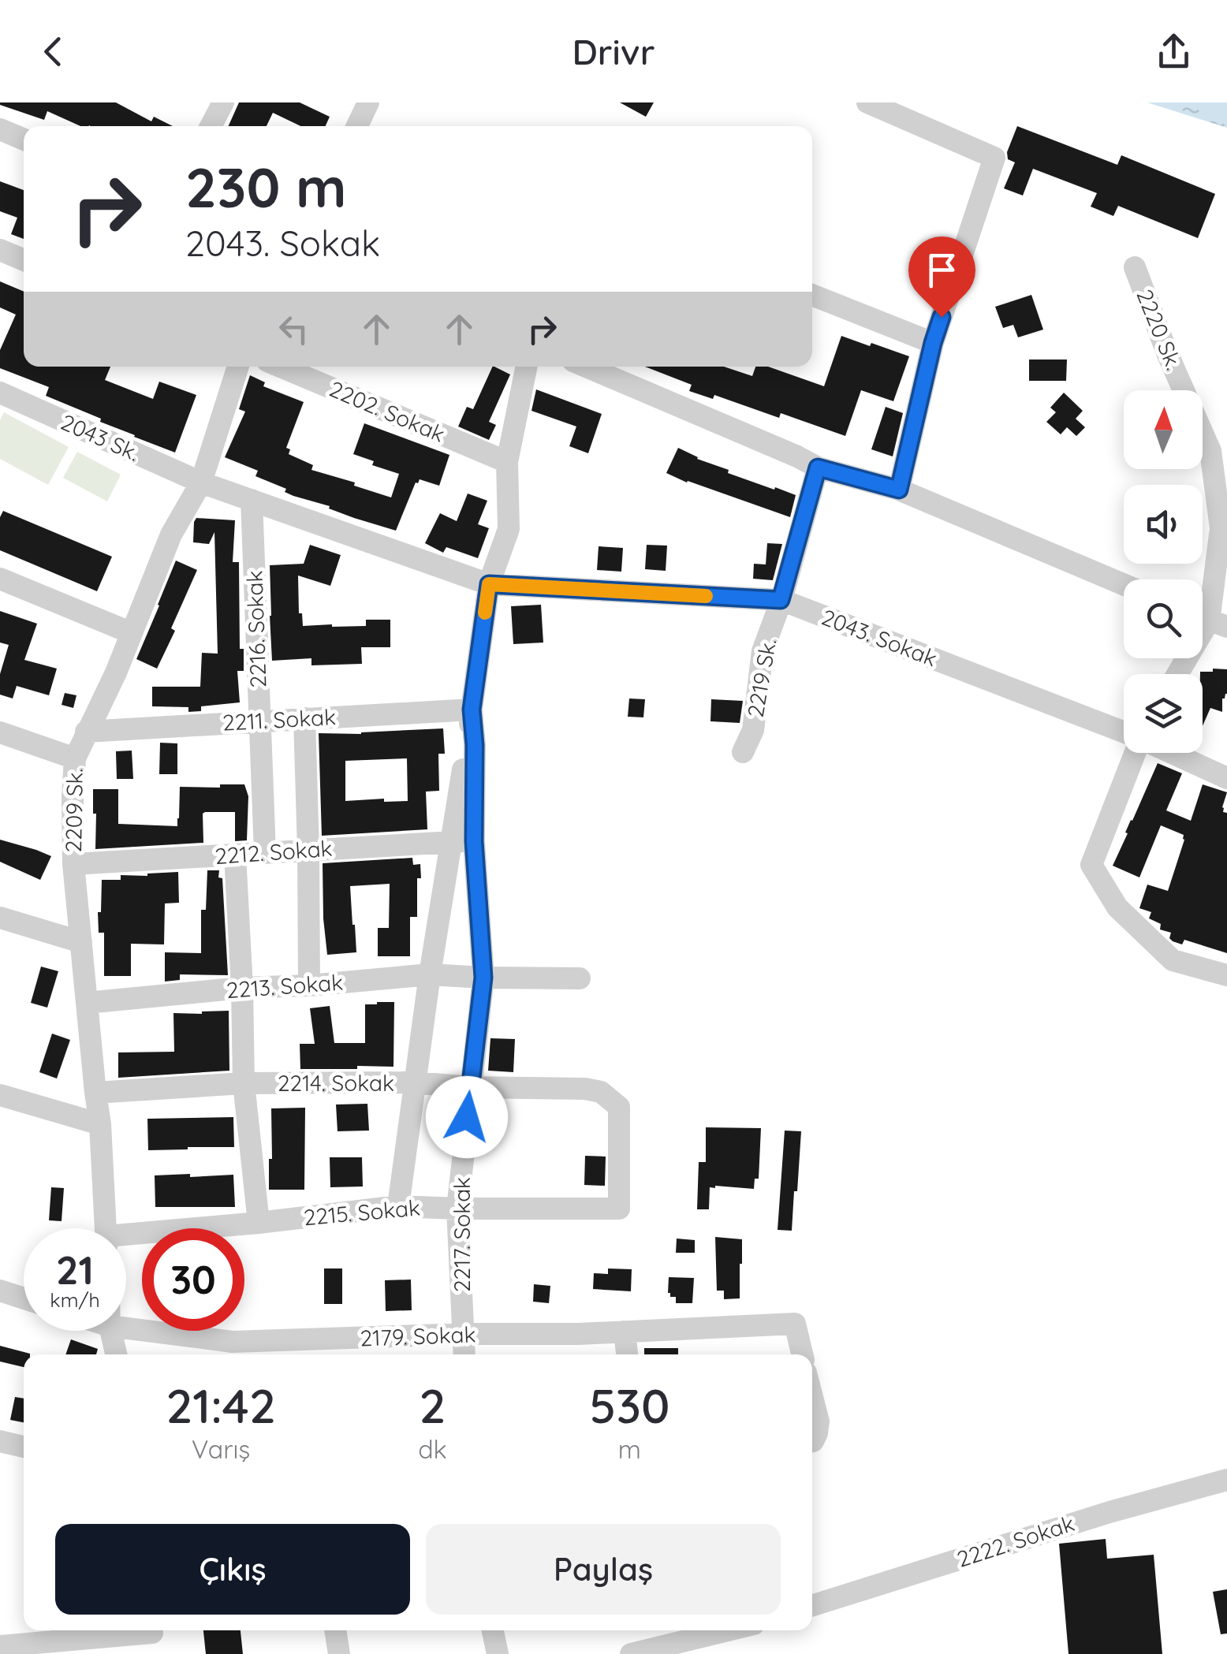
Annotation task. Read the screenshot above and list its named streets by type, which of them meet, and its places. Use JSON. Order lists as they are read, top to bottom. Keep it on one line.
{"streets":{"street":["2220 Sk.","2202. Sokak","2043 Sk.","2216. Sokak","2043. Sokak","2219 Sk.","2211. Sokak","2209 Sk.","2212. Sokak","2213. Sokak","2214. Sokak","2215. Sokak","2217. Sokak","2179. Sokak","2222. Sokak"]},"crossings":[["2202. Sokak","2217. Sokak"],["2043 Sk.","2043. Sokak"],["2043 Sk.","2209 Sk."],["2216. Sokak","2043. Sokak"],["2216. Sokak","2211. Sokak"],["2216. Sokak","2212. Sokak"],["2043. Sokak","2219 Sk."],["2043. Sokak","2209 Sk."],["2043. Sokak","2217. Sokak"],["2211. Sokak","2209 Sk."],["2211. Sokak","2217. Sokak"],["2209 Sk.","2212. Sokak"],["2209 Sk.","2213. Sokak"],["2209 Sk.","2214. Sokak"],["2212. Sokak","2217. Sokak"],["2213. Sokak","2217. Sokak"],["2214. Sokak","2215. Sokak"],["2214. Sokak","2217. Sokak"],["2215. Sokak","2217. Sokak"],["2217. Sokak","2179. Sokak"]],"north":"top","page":{"header":"Drivr","turn":["230 m","2043. Sokak"],"speed":"21 km/h","limit":"30","eta":["21:42","Varış","2","dk","530","m"],"buttons":["Çıkış","Paylaş"]}}
